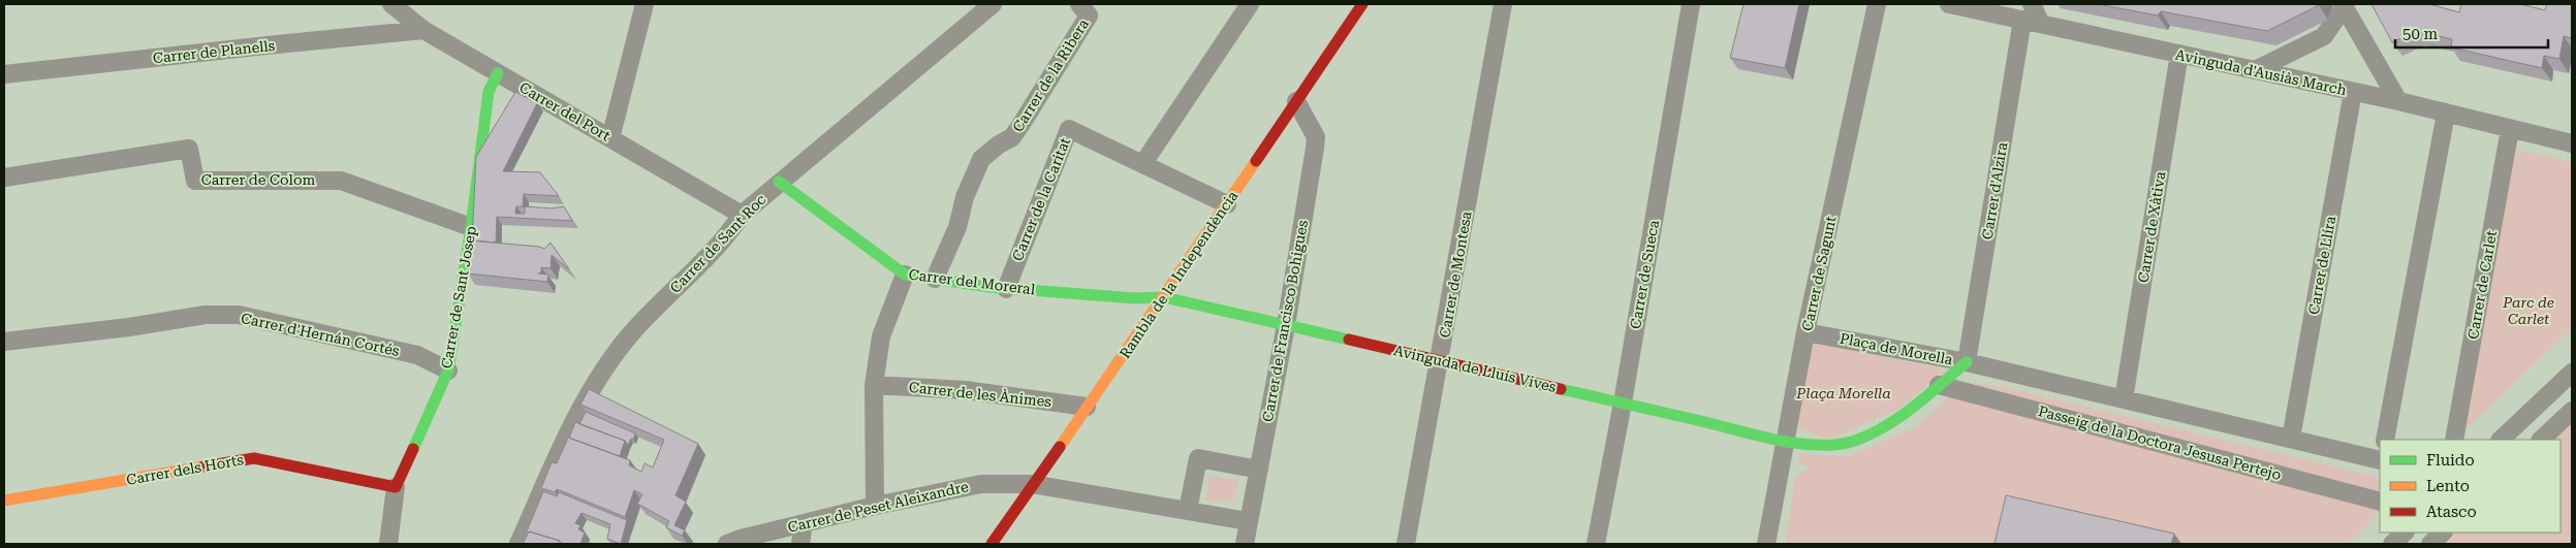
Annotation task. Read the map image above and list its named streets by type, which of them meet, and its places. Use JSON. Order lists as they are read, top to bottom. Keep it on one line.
{"streets":{"street":["Carrer de Planells","Avinguda d'Ausiàs March","Carrer de la Ribera","Carrer del Port","Carrer de Colom","Carrer d'Alzira","Carrer de la Caritat","Carrer de Xàtiva","Carrer de Sant Roc","Carrer de Llíra","Carrer de Sagunt","Rambla de la Independència","Carrer de Montesa","Carrer de Sueca","Carrer del Moreral","Carrer de Carlet","Carrer de Sant Josep","Carrer de Francisco Bohigues","Carrer d'Hernán Cortés","Plaça de Morella","Avinguda de Lluís Vives","Carrer de les Ànimes","Passeig de la Doctora Jesusa Pertejo","Carrer dels Horts","Carrer de Peset Aleixandre"]},"crossings":[["Carrer de Planells","Carrer del Port"],["Avinguda d'Ausiàs March","Carrer d'Alzira"],["Avinguda d'Ausiàs March","Carrer de Xàtiva"],["Avinguda d'Ausiàs March","Carrer de Llíra"],["Avinguda d'Ausiàs March","Carrer de Carlet"],["Carrer de la Ribera","Carrer del Moreral"],["Carrer del Port","Carrer de Sant Roc"],["Carrer del Port","Carrer de Sant Josep"],["Carrer de Colom","Carrer de Sant Josep"],["Carrer d'Alzira","Plaça de Morella"],["Carrer d'Alzira","Passeig de la Doctora Jesusa Pertejo"],["Carrer de la Caritat","Rambla de la Independència"],["Carrer de la Caritat","Carrer del Moreral"],["Carrer de Xàtiva","Passeig de la Doctora Jesusa Pertejo"],["Carrer de Sant Roc","Carrer del Moreral"],["Carrer de Llíra","Passeig de la Doctora Jesusa Pertejo"],["Carrer de Sagunt","Plaça de Morella"],["Carrer de Sagunt","Avinguda de Lluís Vives"],["Rambla de la Independència","Carrer del Moreral"],["Rambla de la Independència","Carrer de Francisco Bohigues"],["Rambla de la Independència","Avinguda de Lluís Vives"],["Rambla de la Independència","Carrer de les Ànimes"],["Rambla de la Independència","Carrer de Peset Aleixandre"],["Carrer de Montesa","Avinguda de Lluís Vives"],["Carrer de Sueca","Avinguda de Lluís Vives"],["Carrer del Moreral","Avinguda de Lluís Vives"],["Carrer de Sant Josep","Carrer d'Hernán Cortés"],["Carrer de Sant Josep","Carrer dels Horts"],["Carrer de Francisco Bohigues","Avinguda de Lluís Vives"],["Carrer de Francisco Bohigues","Carrer de Peset Aleixandre"],["Plaça de Morella","Avinguda de Lluís Vives"],["Plaça de Morella","Passeig de la Doctora Jesusa Pertejo"]],"parks":["Parc de Carlet","Plaça Morella"],"legend":["Fluido","Lento","Atasco"],"scale_bar":"50 m"}
